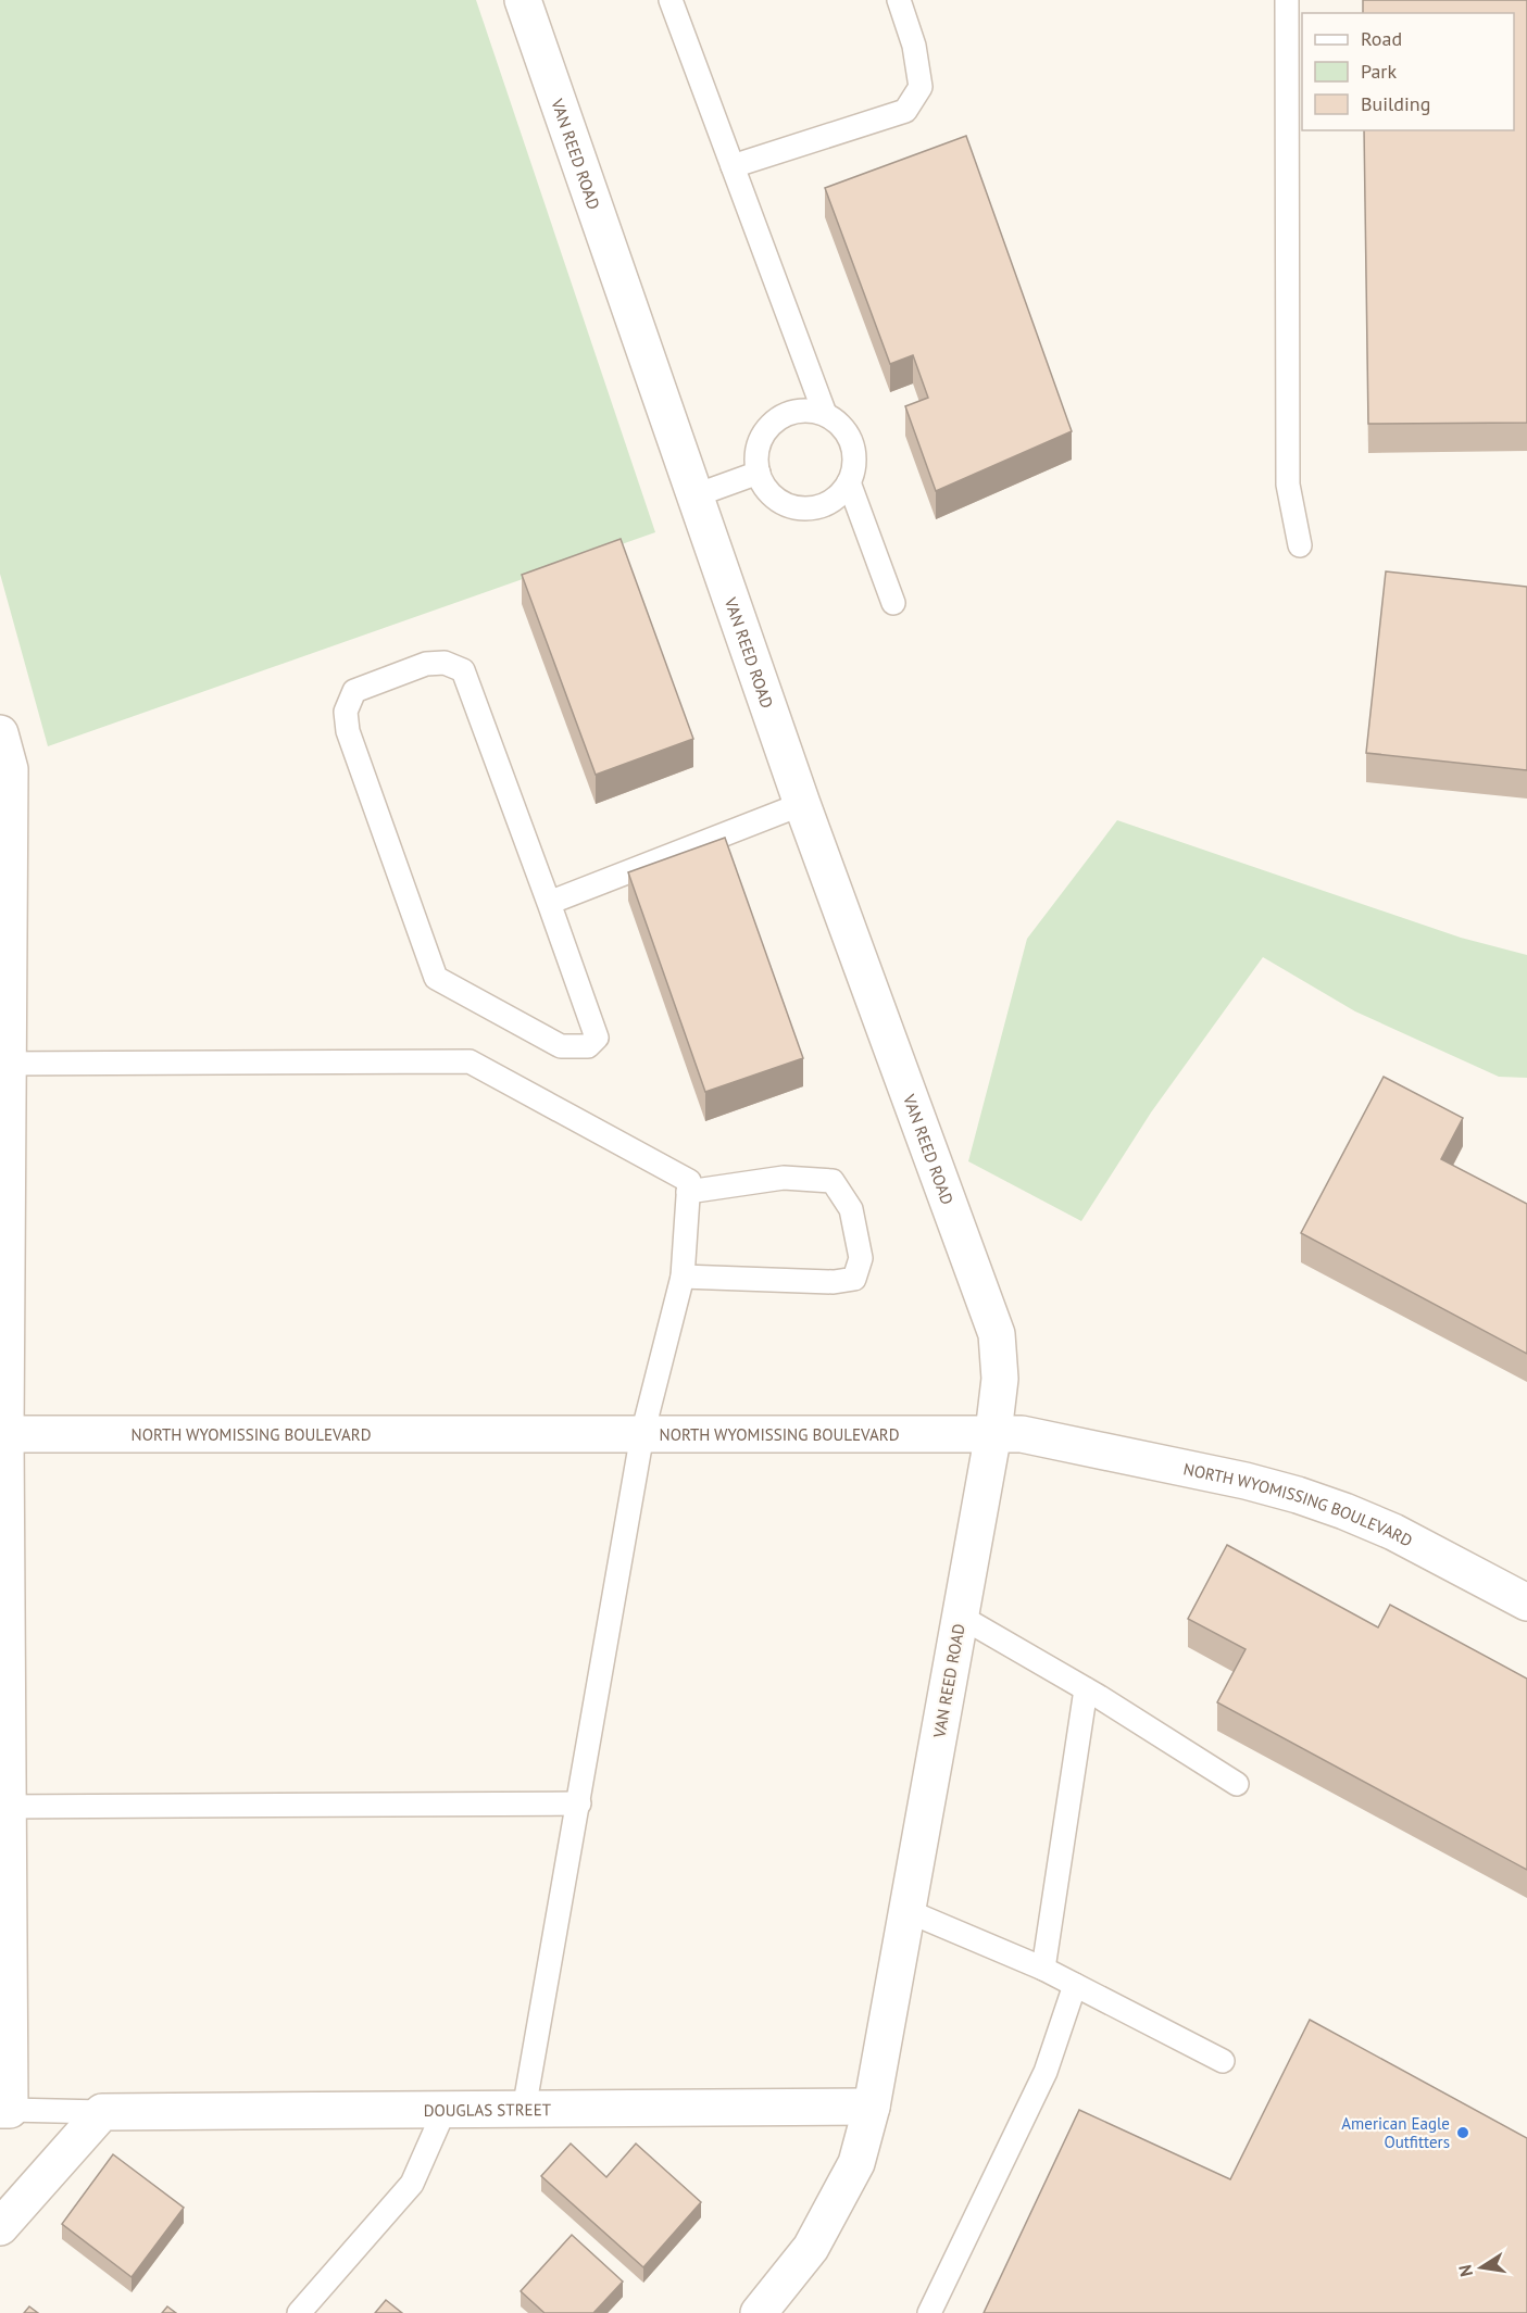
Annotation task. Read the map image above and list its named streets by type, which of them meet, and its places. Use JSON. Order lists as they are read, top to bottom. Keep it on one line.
{"streets":{"street":["VAN REED ROAD","NORTH WYOMISSING BOULEVARD","DOUGLAS STREET"]},"crossings":[["VAN REED ROAD","NORTH WYOMISSING BOULEVARD"],["VAN REED ROAD","DOUGLAS STREET"]],"places":["American Eagle Outfitters"],"legend":["Road","Park","Building"],"north":"left"}
